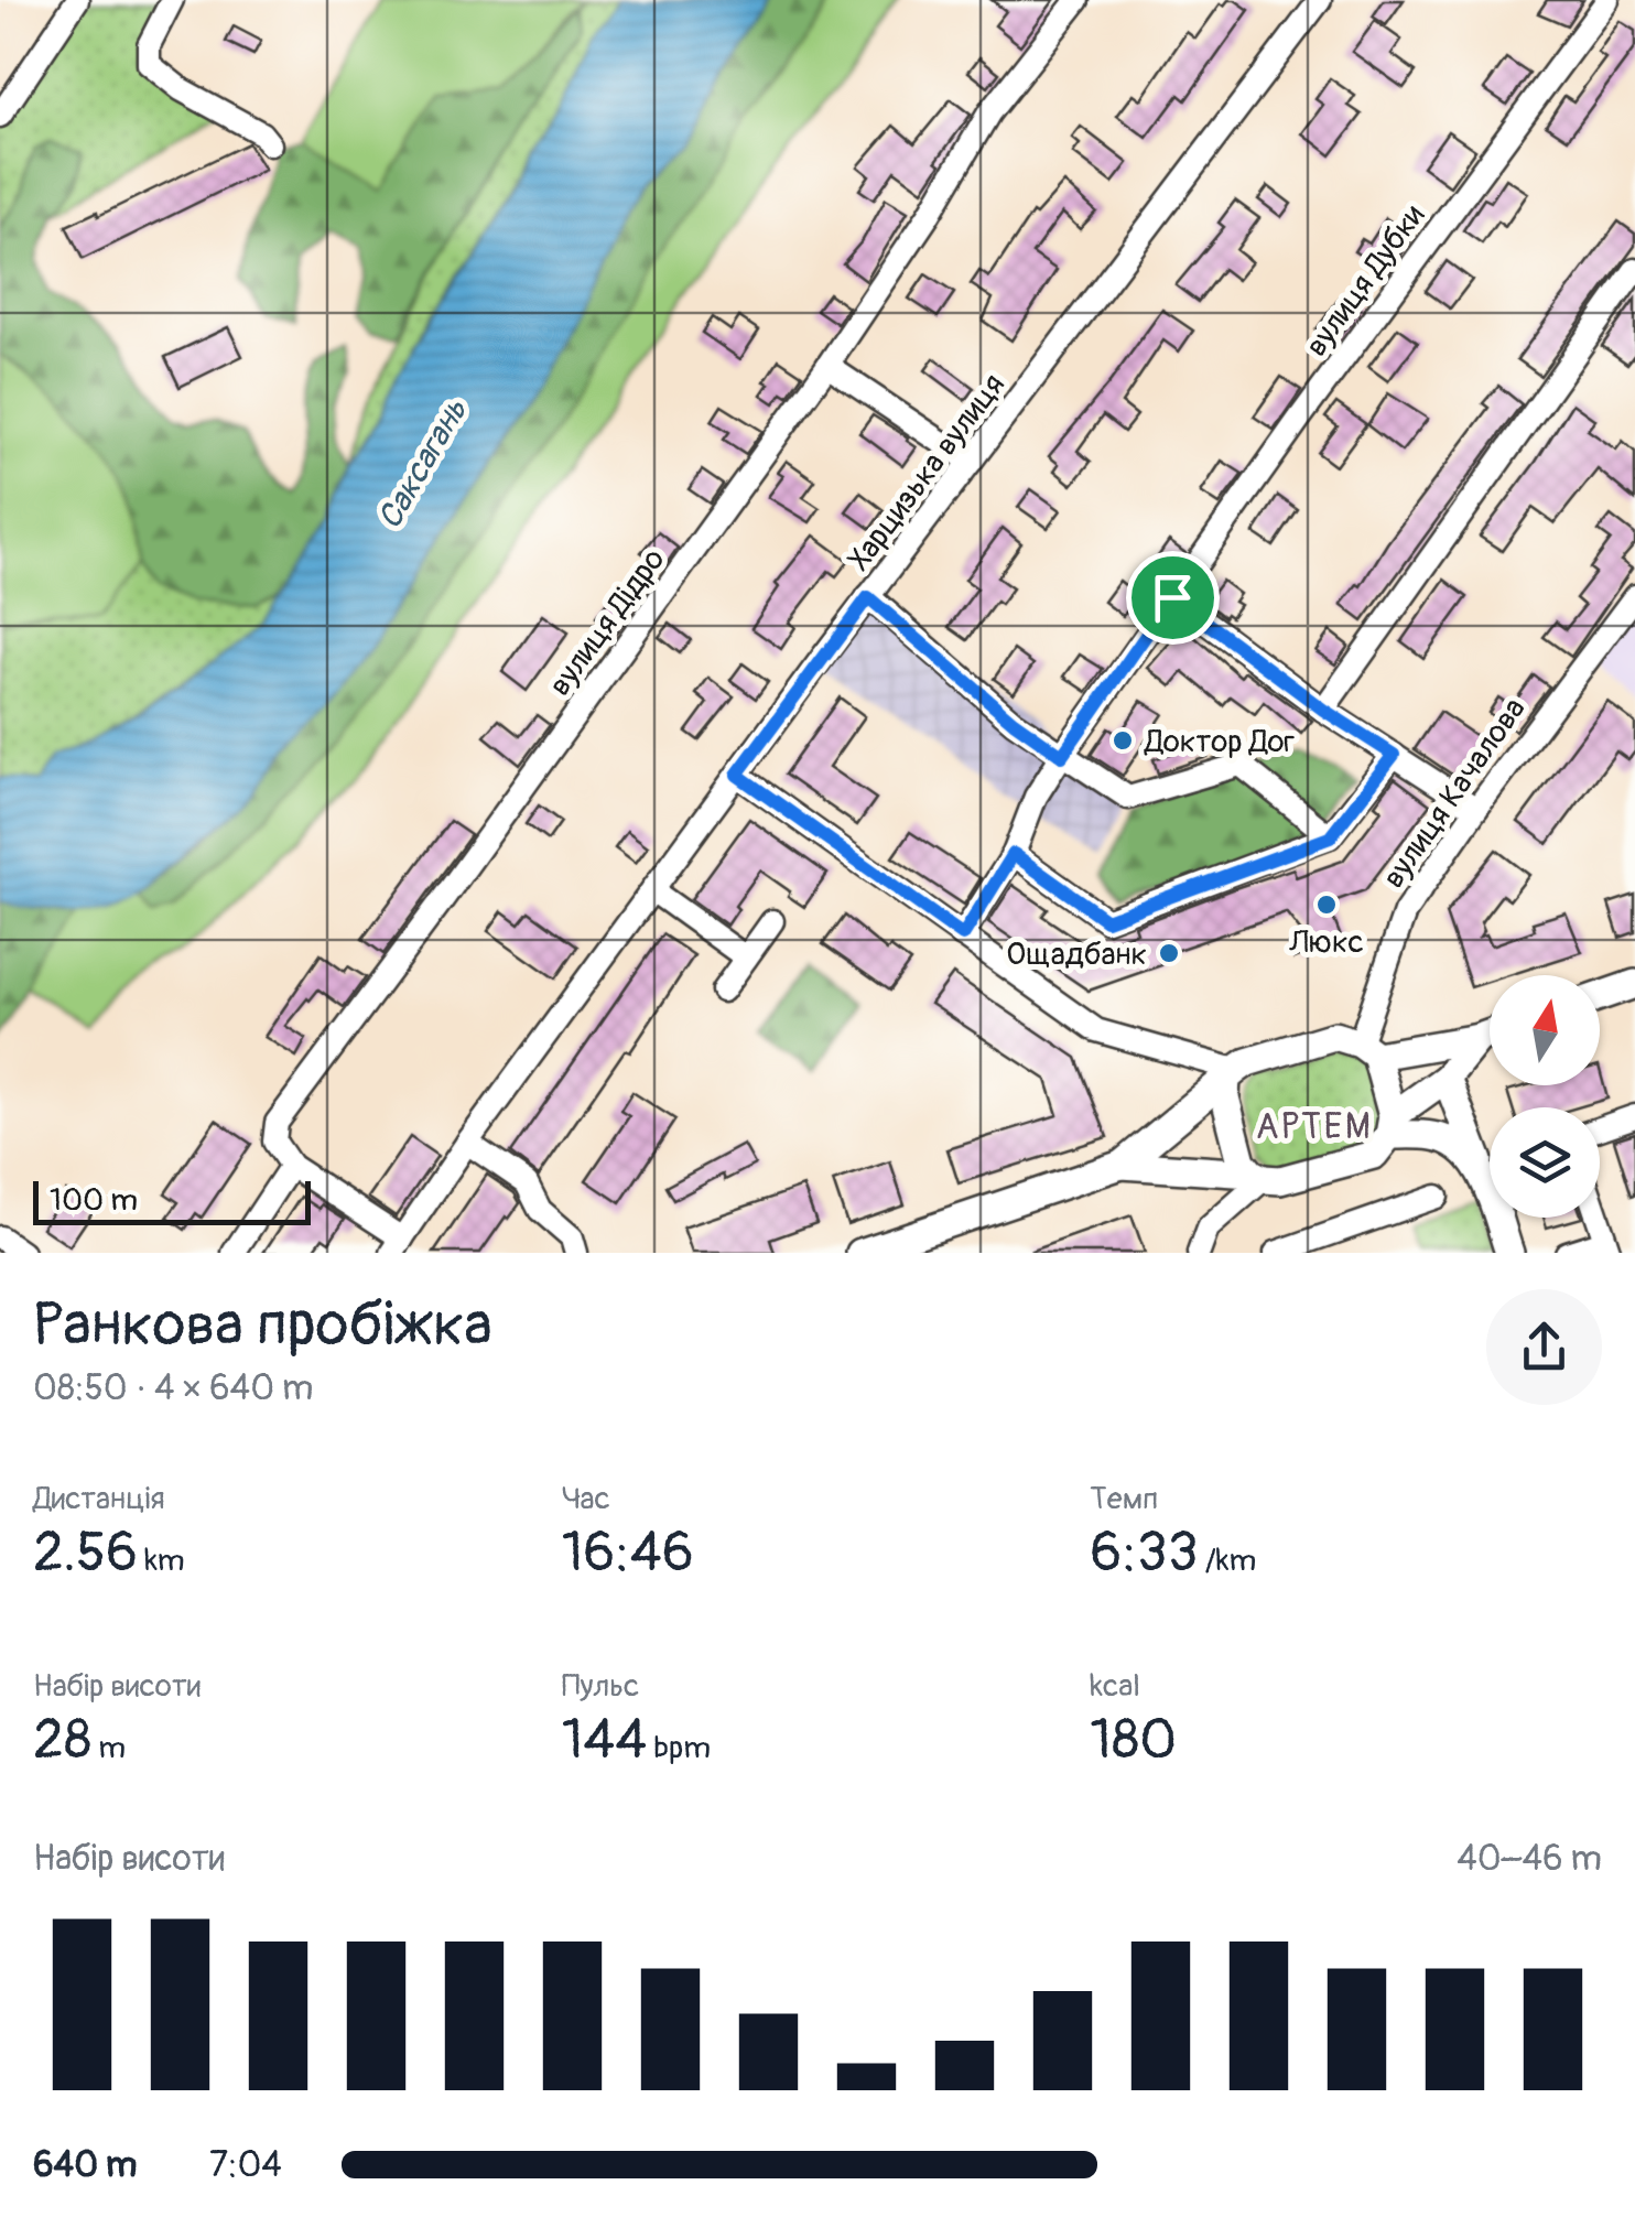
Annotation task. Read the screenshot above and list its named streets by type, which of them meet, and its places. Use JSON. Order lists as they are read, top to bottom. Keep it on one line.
{"streets":{"street":["вулиця Дубки","Харцизька вулиця","вулиця Дідро","вулиця Качалова"]},"districts":["АРТЕМ"],"water":["Саксагань"],"places":["Доктор Дог","Люкс","Ощадбанк"],"scale_bar":"100 m","north":"top","page":{"scale":"100 m","heading":["Ранкова пробіжка","08:50 · 4 × 640 m"],"stats":[["Дистанція","2.56 km"],["Час","16:46"],["Темп","6:33 /km"],["Набір висоти","28 m"],["Пульс","144 bpm"],["kcal","180"]],"chart":["Набір висоти","40–46 m"],"list":[{"name":"640 m","note":"7:04"}]}}
